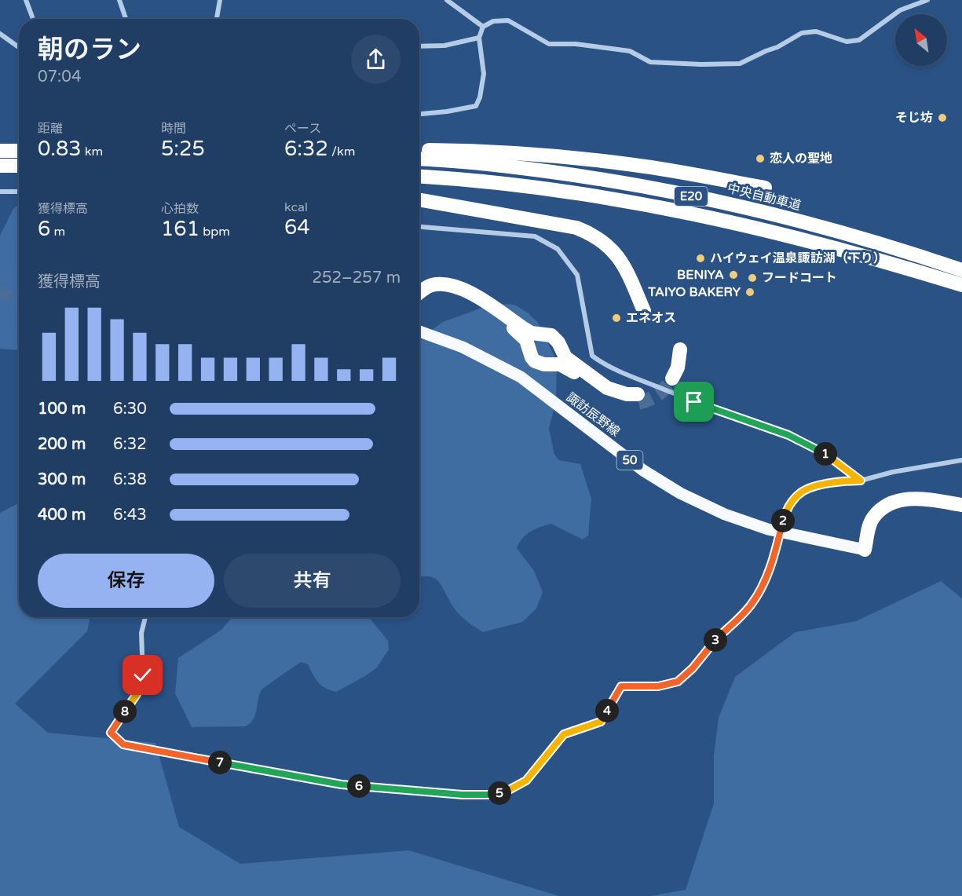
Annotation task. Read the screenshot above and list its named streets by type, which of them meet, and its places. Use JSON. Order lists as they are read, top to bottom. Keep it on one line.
{"streets":{"highway":["E20","中央自動車道"],"main road":["諏訪辰野線","50"]},"places":["そじ坊","恋人の聖地","ハイウェイ温泉諏訪湖（下り）","BENIYA","フードコート","TAIYO BAKERY","エネオス"],"north":"top left","page":{"heading":["朝のラン","07:04"],"stats":[["距離","0.83 km"],["時間","5:25"],["ペース","6:32 /km"],["獲得標高","6 m"],["心拍数","161 bpm"],["kcal","64"]],"chart":["獲得標高","252–257 m"],"list":[{"name":"100 m","note":"6:30"},{"name":"200 m","note":"6:32"},{"name":"300 m","note":"6:38"},{"name":"400 m","note":"6:43"}],"pins":["1","2","3","4","8","7","6","5"],"buttons":["保存","共有"]}}
